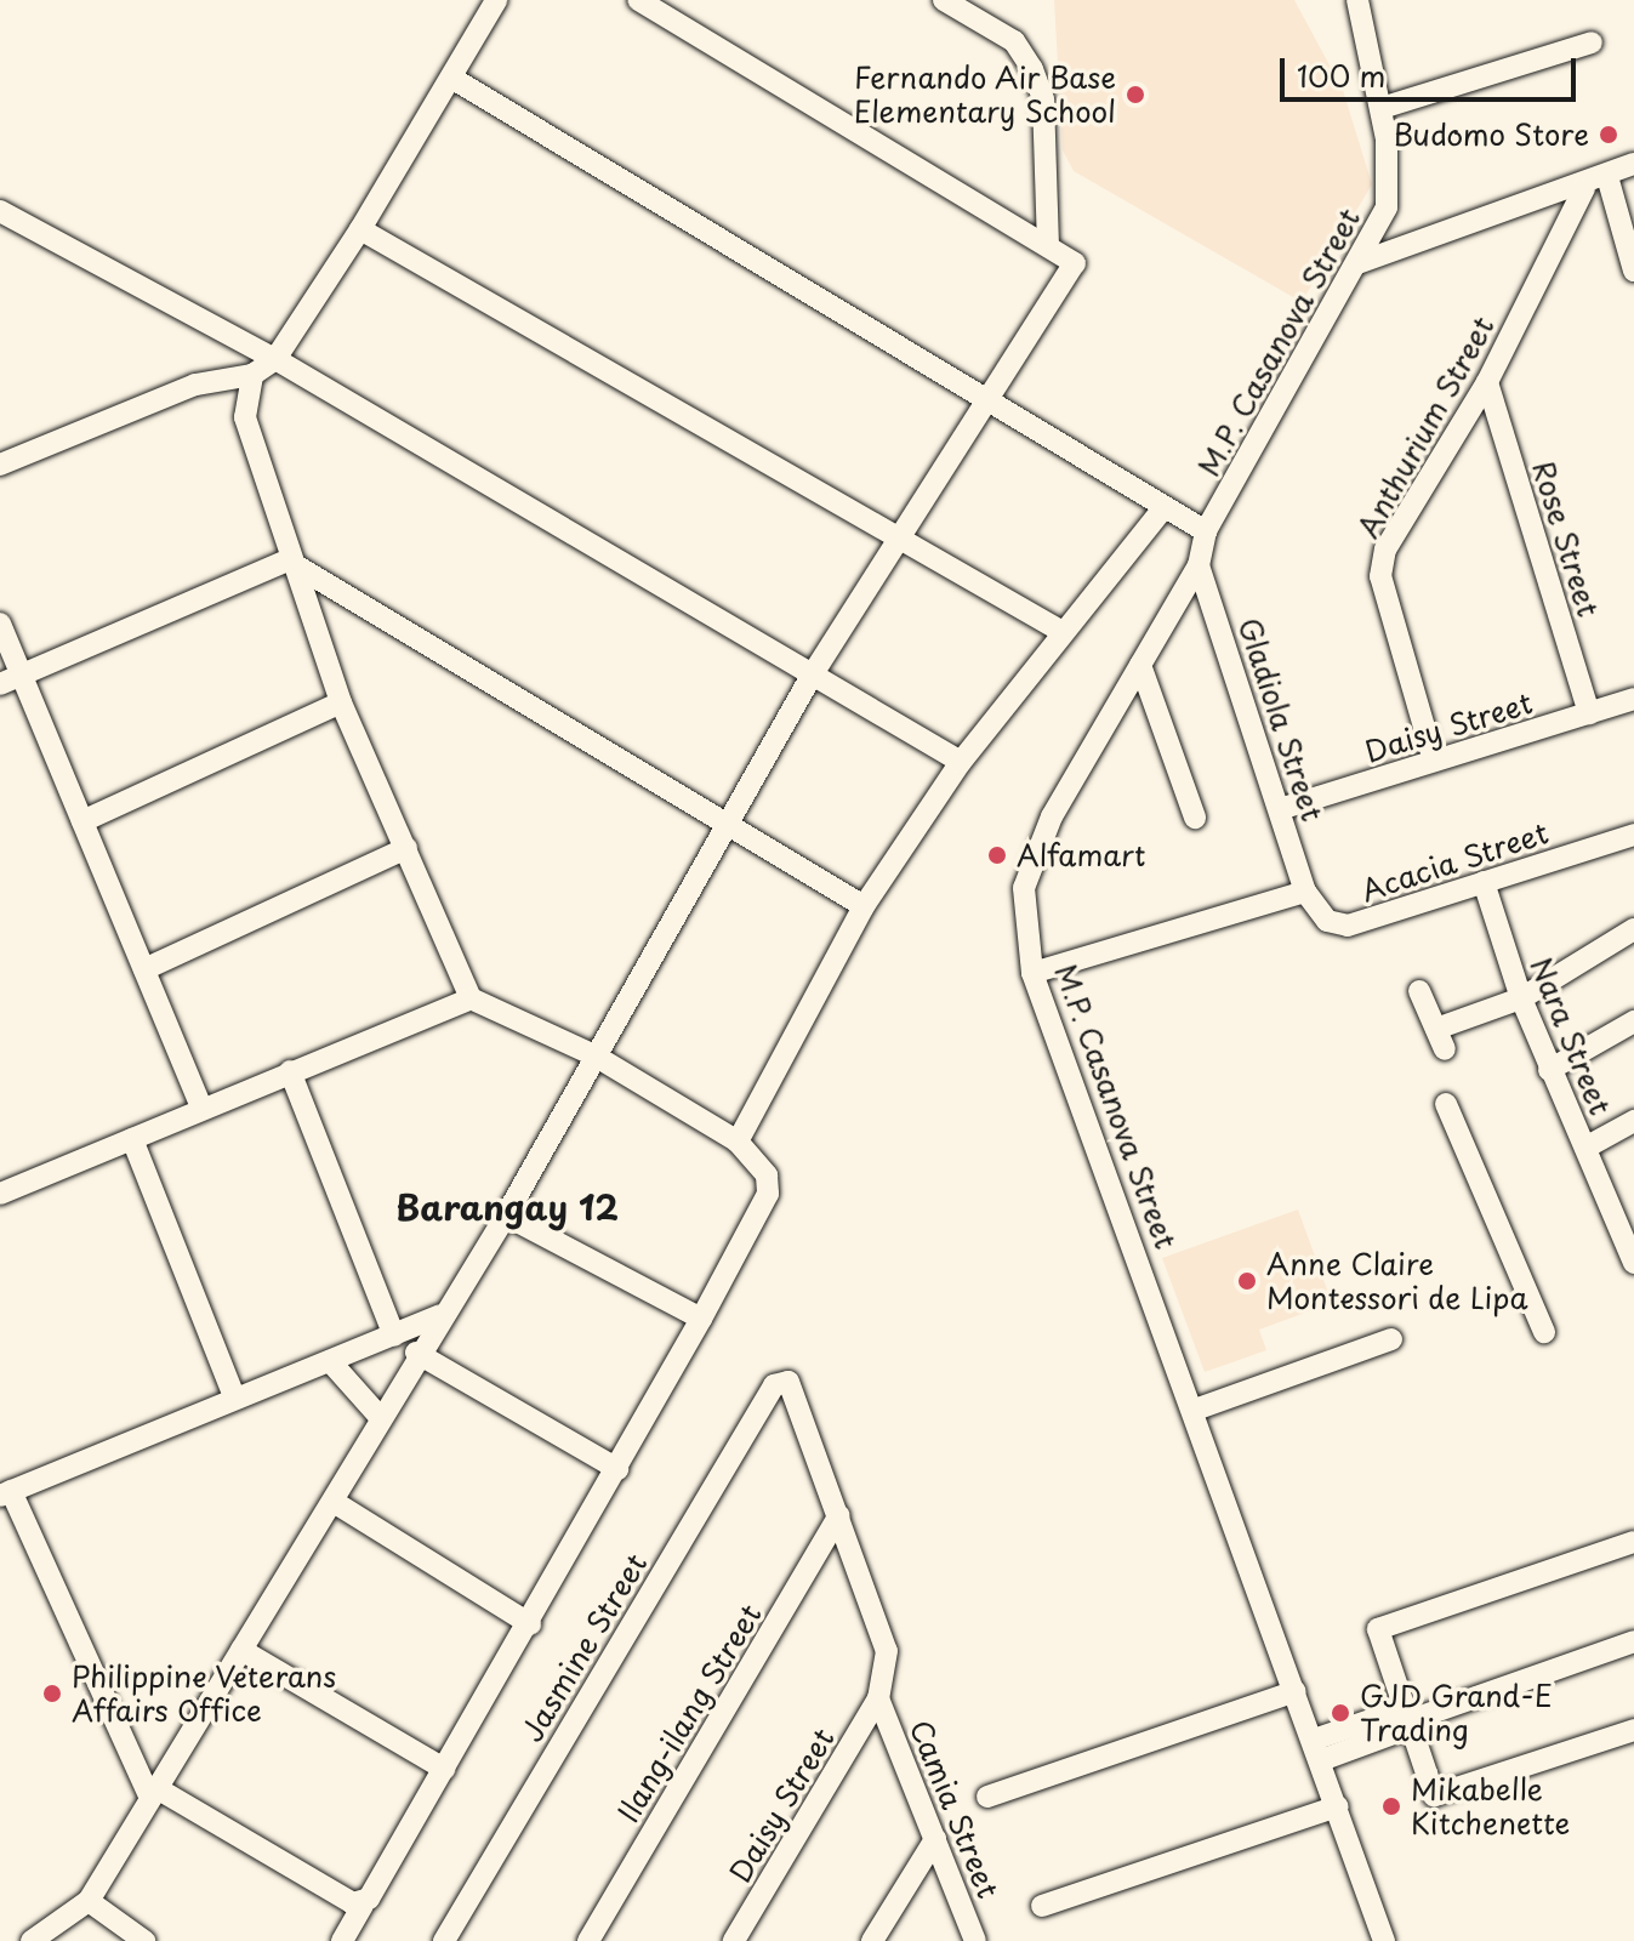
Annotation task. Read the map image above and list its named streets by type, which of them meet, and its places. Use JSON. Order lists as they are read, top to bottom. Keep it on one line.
{"streets":{"street":["M.P. Casanova Street","Anthurium Street","Rose Street","Gladiola Street","Daisy Street","Acacia Street","Nara Street","Jasmine Street","Ilang-ilang Street","Camia Street"]},"crossings":[["M.P. Casanova Street","Gladiola Street"],["Anthurium Street","Rose Street"],["Anthurium Street","Daisy Street"],["Rose Street","Daisy Street"],["Gladiola Street","Daisy Street"],["Gladiola Street","Acacia Street"],["Daisy Street","Camia Street"],["Acacia Street","Nara Street"],["Jasmine Street","Ilang-ilang Street"]],"districts":["Barangay 12"],"places":["Fernando Air Base Elementary School","Budomo Store","Alfamart","Anne Claire Montessori de Lipa","Philippine Veterans Affairs Office","GJD Grand-E Trading","Mikabelle Kitchenette"],"scale_bar":"100 m"}
